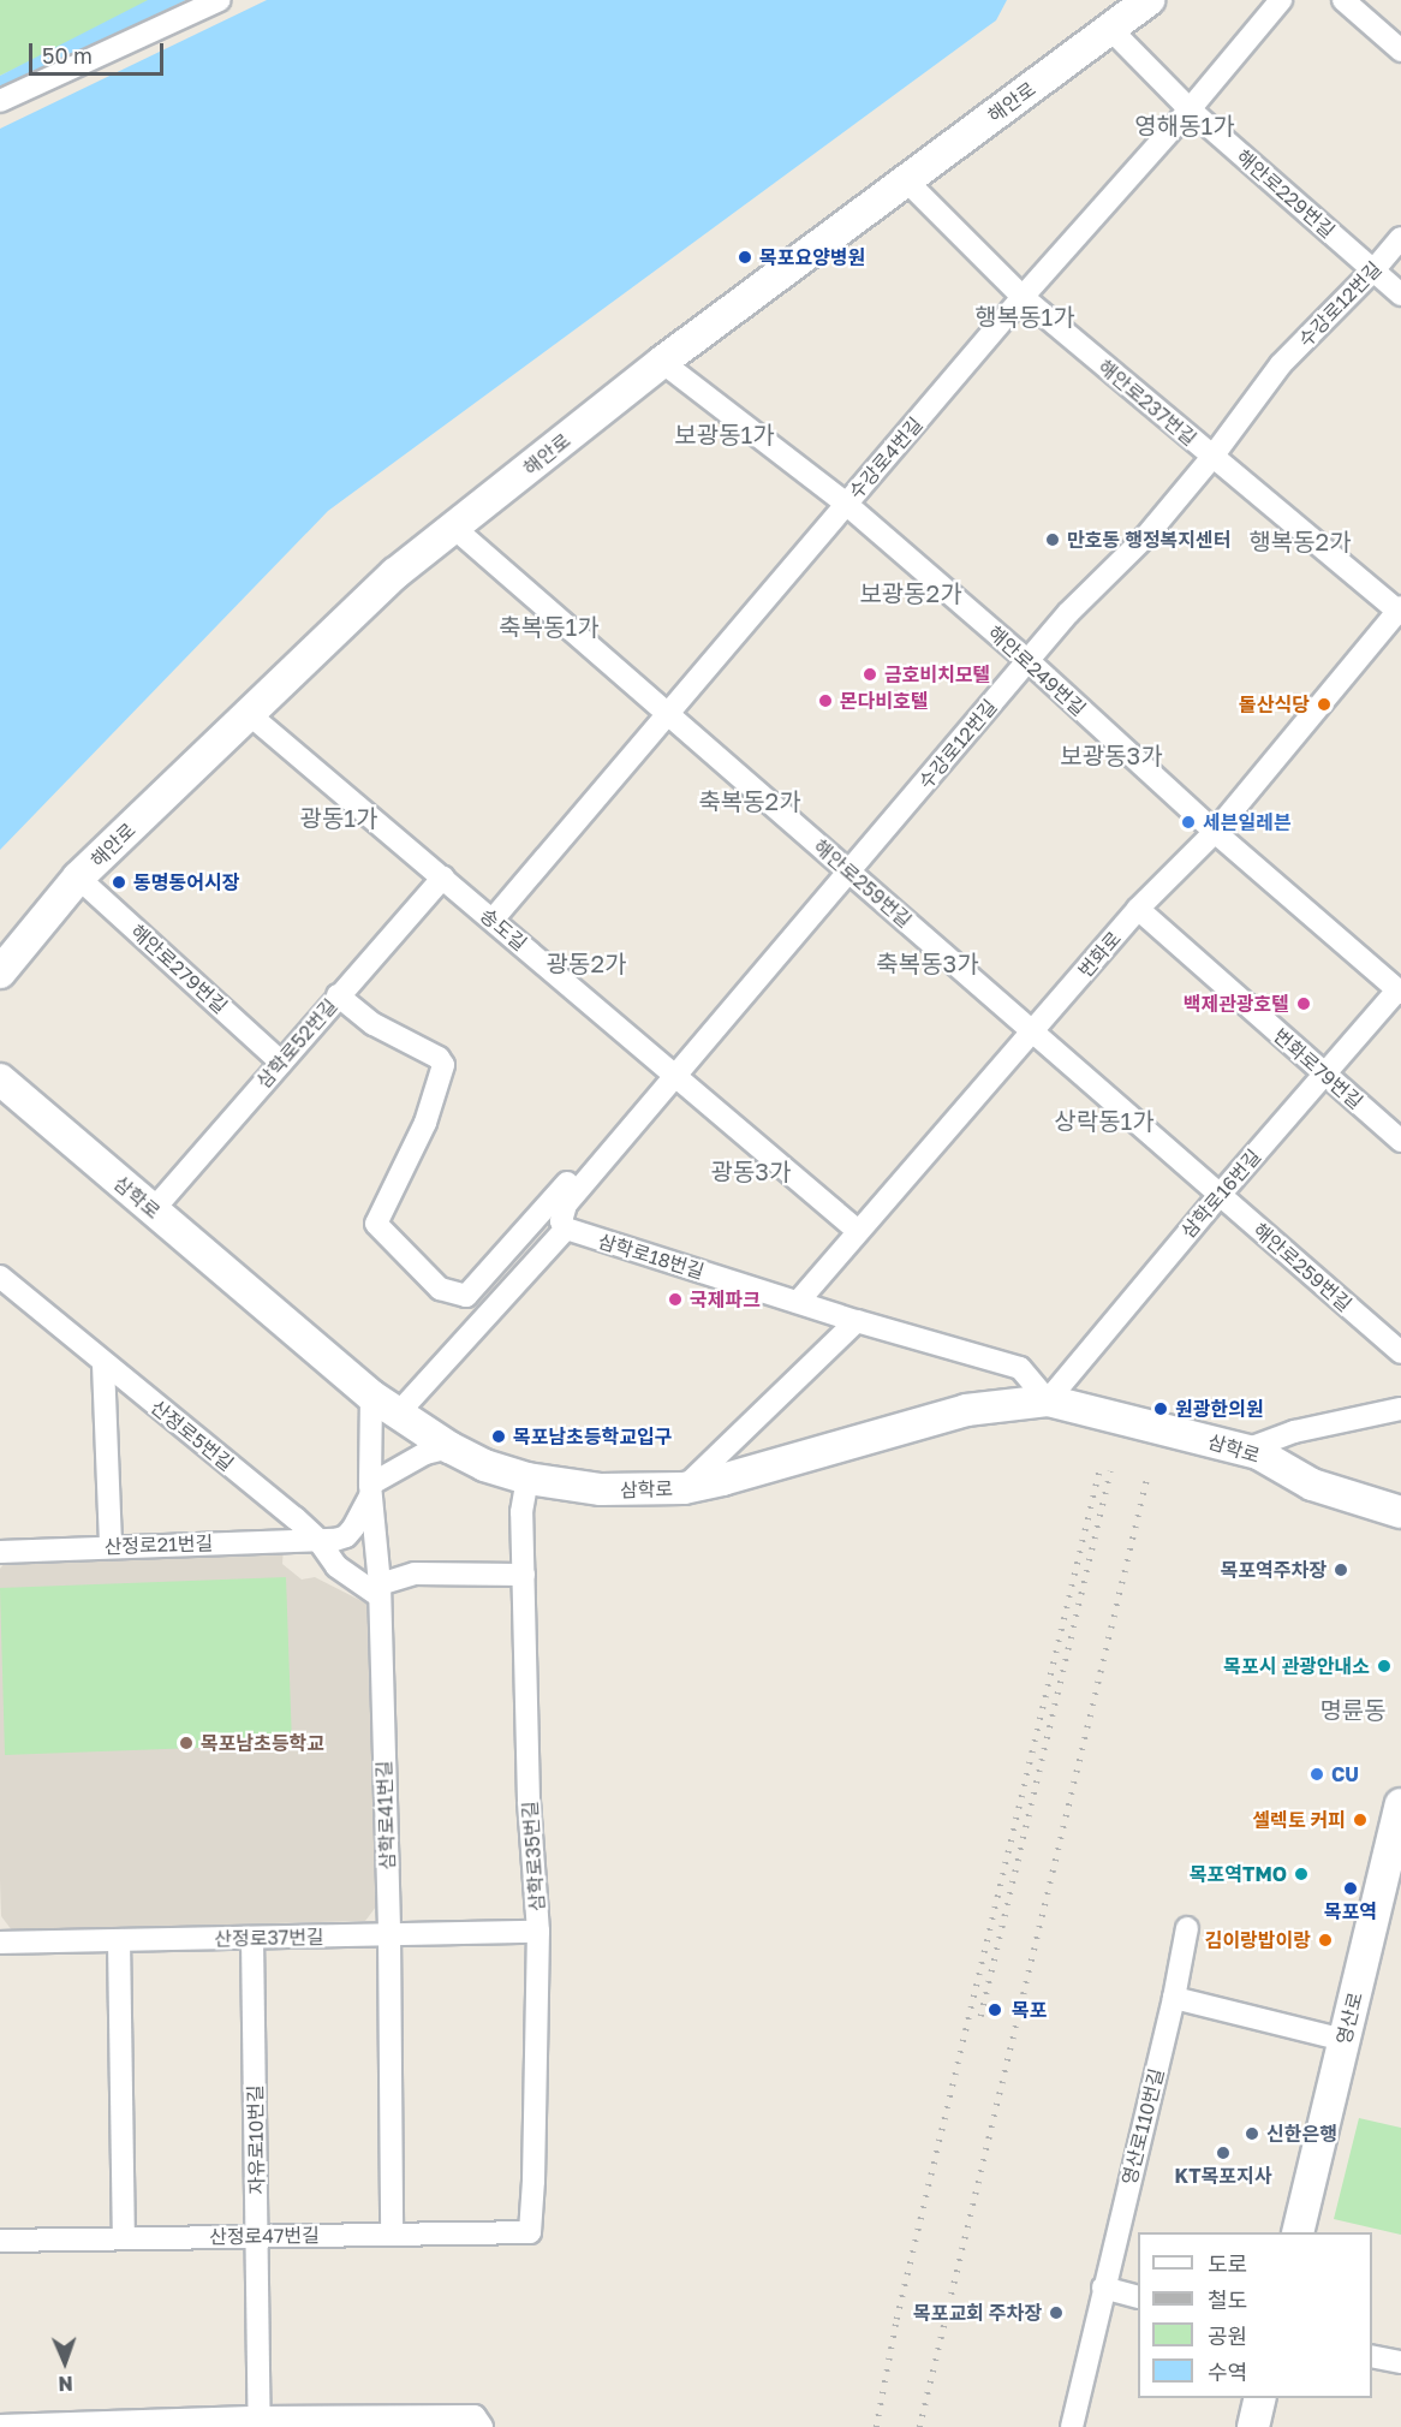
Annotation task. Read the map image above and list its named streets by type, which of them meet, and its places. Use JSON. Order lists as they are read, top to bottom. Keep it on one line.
{"streets":{"street":["해안로","해안로229번길","수강로12번길","해안로237번길","수강로4번길","해안로249번길","해안로259번길","송도길","번화로","해안로279번길","삼학로52번길","번화로79번길","삼학로16번길","삼학로","삼학로18번길","산정로5번길","산정로21번길","삼학로41번길","삼학로35번길","산정로37번길","영산로","영산로110번길","자유로10번길","산정로47번길"]},"crossings":[["해안로","해안로229번길"],["해안로","해안로237번길"],["해안로","해안로249번길"],["해안로","해안로259번길"],["해안로","송도길"],["해안로","해안로279번길"],["해안로229번길","수강로12번길"],["해안로229번길","수강로4번길"],["수강로12번길","해안로237번길"],["수강로12번길","해안로249번길"],["수강로12번길","해안로259번길"],["수강로12번길","송도길"],["수강로12번길","삼학로18번길"],["해안로237번길","수강로4번길"],["해안로237번길","번화로"],["수강로4번길","해안로249번길"],["수강로4번길","해안로259번길"],["수강로4번길","송도길"],["해안로249번길","번화로"],["해안로249번길","삼학로16번길"],["해안로259번길","번화로"],["해안로259번길","삼학로16번길"],["송도길","번화로"],["송도길","삼학로52번길"],["번화로","번화로79번길"],["번화로","삼학로18번길"],["해안로279번길","삼학로52번길"],["삼학로52번길","삼학로"],["번화로79번길","삼학로16번길"],["삼학로16번길","삼학로"],["삼학로16번길","삼학로18번길"],["삼학로","삼학로18번길"],["삼학로","삼학로41번길"],["삼학로","삼학로35번길"],["산정로5번길","산정로21번길"],["산정로5번길","삼학로41번길"],["산정로21번길","삼학로41번길"],["삼학로41번길","산정로37번길"],["삼학로41번길","산정로47번길"],["삼학로35번길","산정로37번길"],["삼학로35번길","산정로47번길"],["산정로37번길","자유로10번길"],["자유로10번길","산정로47번길"]],"districts":["영해동1가","행복동1가","보광동1가","행복동2가","보광동2가","축복동1가","보광동3가","축복동2가","광동1가","광동2가","축복동3가","상락동1가","광동3가","명륜동"],"places":["목포요양병원","만호동 행정복지센터","금호비치모텔","몬다비호텔","돌산식당","세븐일레븐","동명동어시장","백제관광호텔","국제파크","원광한의원","목포남초등학교입구","목포역주차장","목포시 관광안내소","목포남초등학교","CU","셀렉토 커피","목포역TMO","목포역","김이랑밥이랑","목포","신한은행","KT목포지사","목포교회 주차장"],"legend":["도로","철도","공원","수역"],"scale_bar":"50 m","north":"bottom"}
